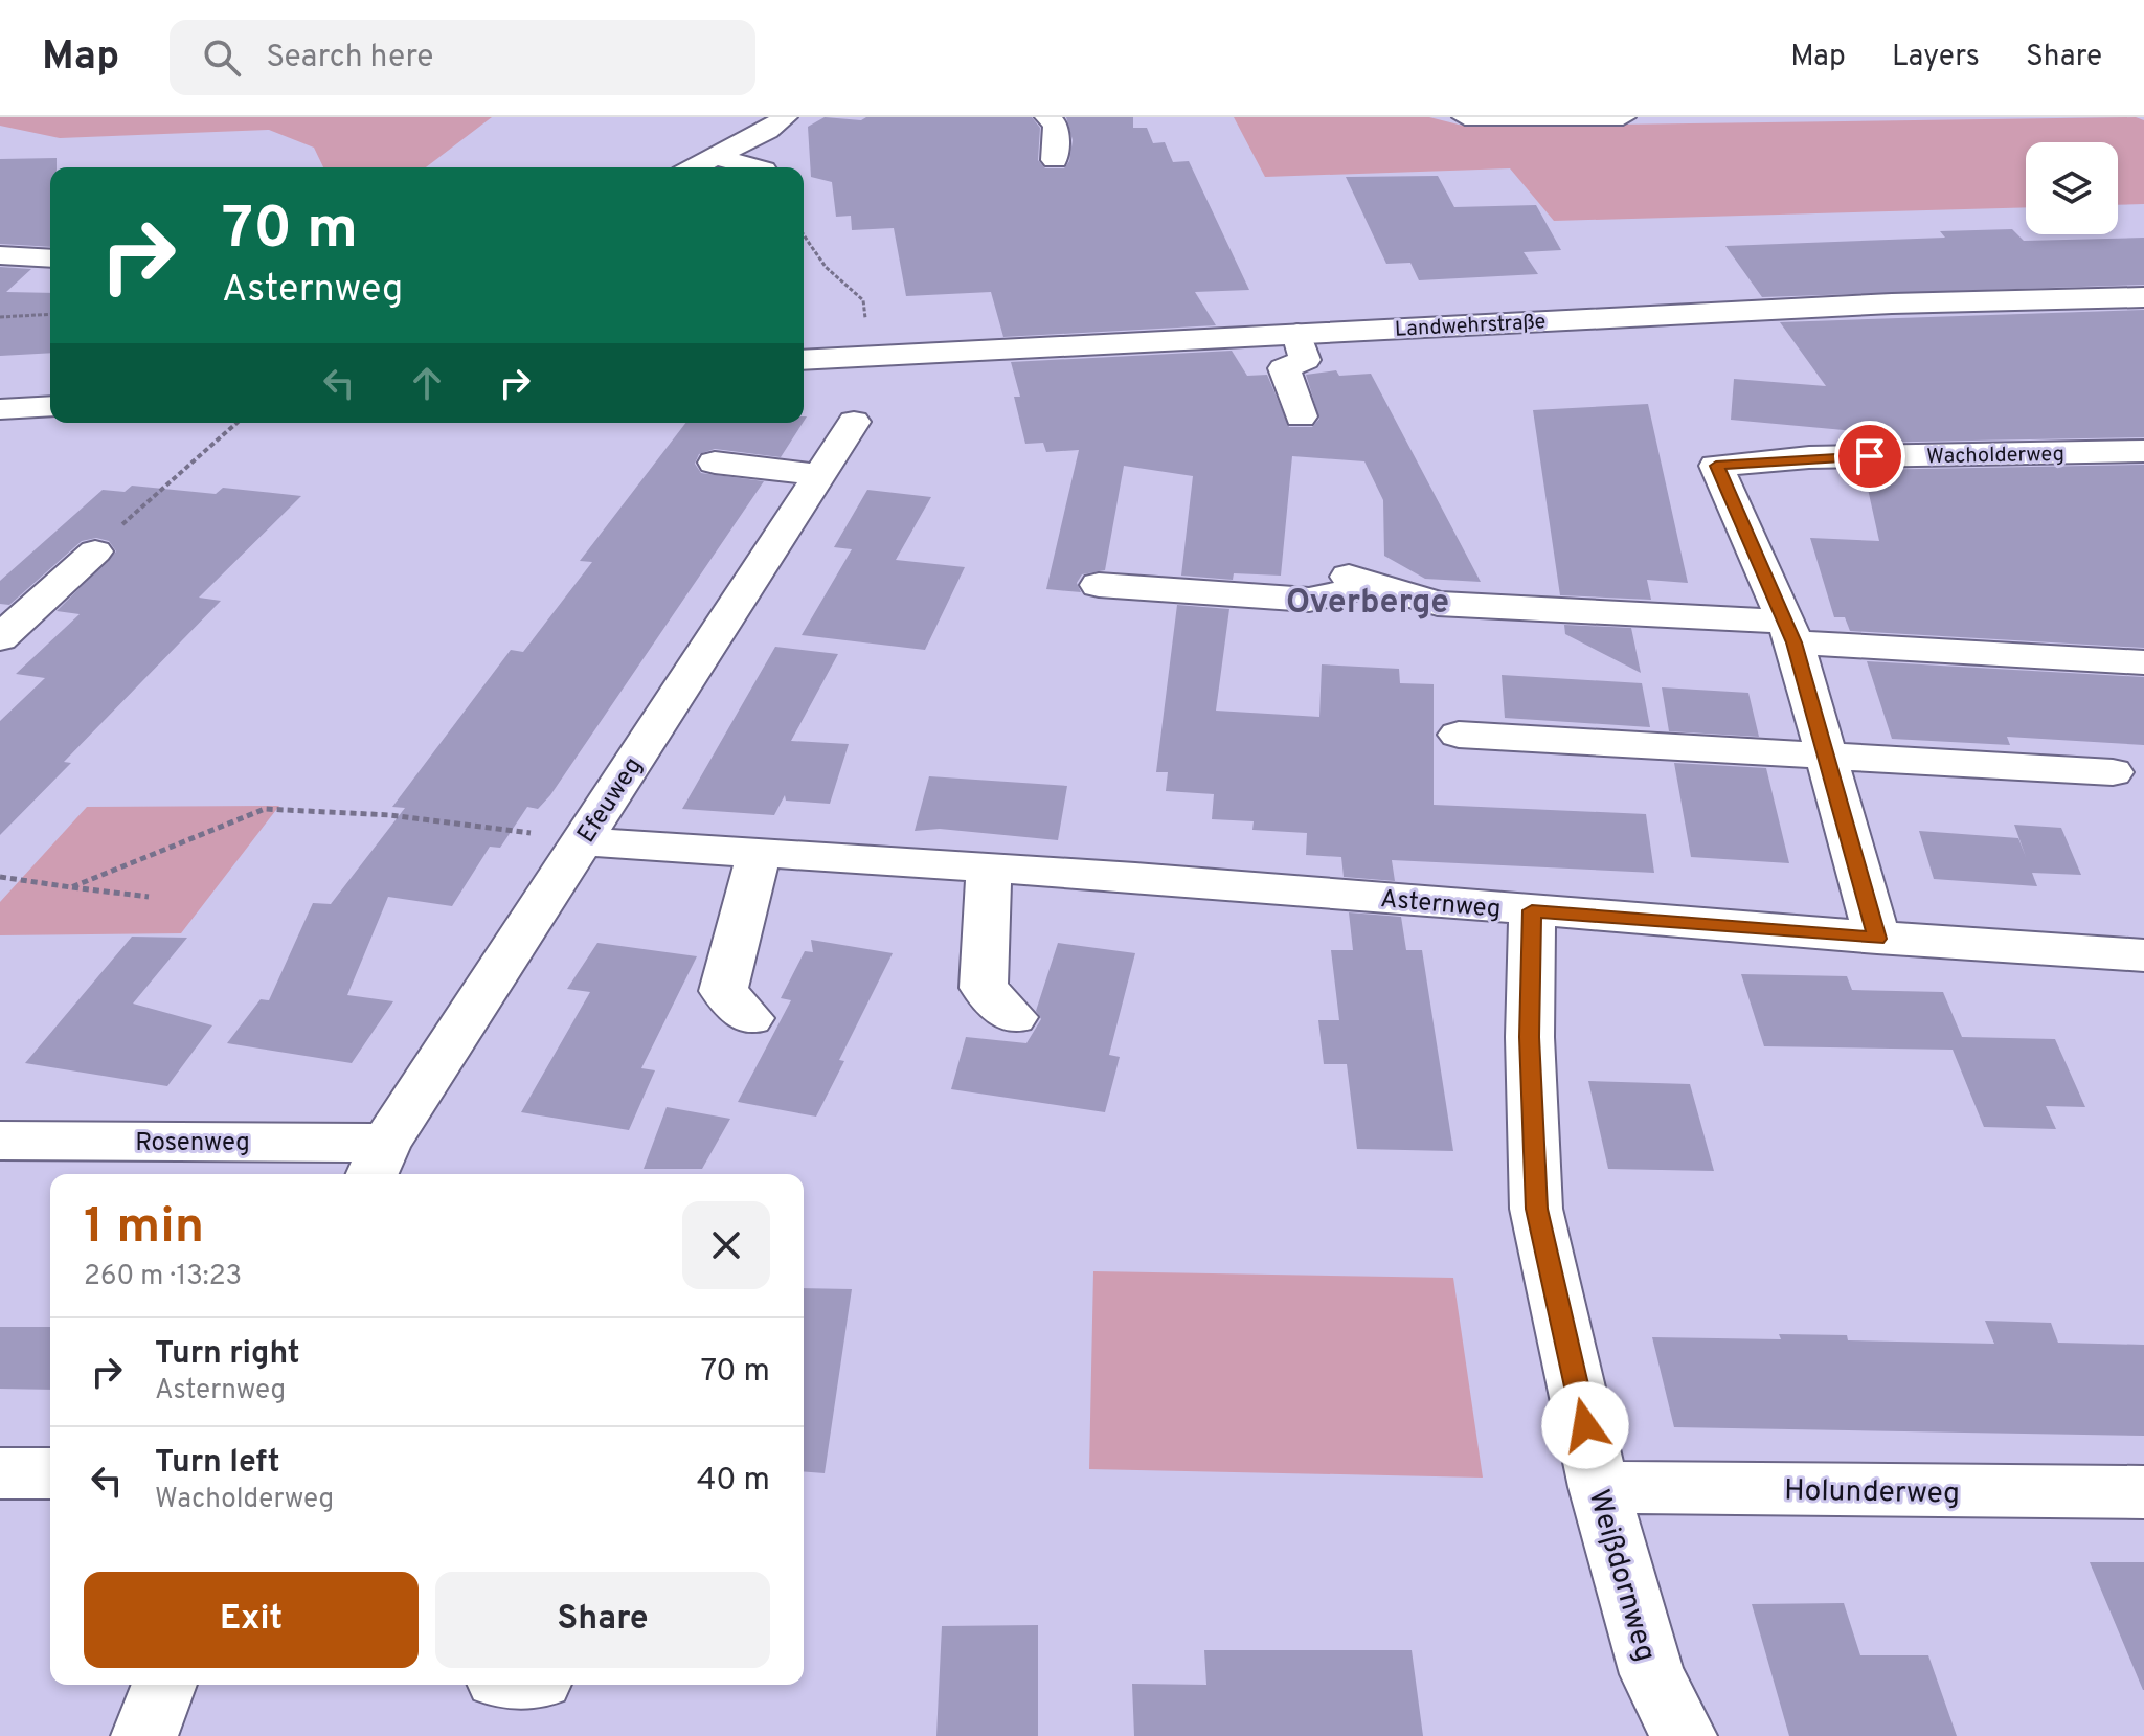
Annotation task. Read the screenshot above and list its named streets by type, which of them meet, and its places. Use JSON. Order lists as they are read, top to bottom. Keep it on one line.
{"streets":{"street":["Landwehrstraße","Wacholderweg","Efeuweg","Asternweg","Rosenweg","Holunderweg","Weißdornweg"]},"crossings":[["Wacholderweg","Asternweg"],["Efeuweg","Asternweg"],["Efeuweg","Rosenweg"],["Asternweg","Weißdornweg"],["Holunderweg","Weißdornweg"]],"districts":["Overberge"],"page":{"header":"Map","search":"Search here","nav":["Map","Layers","Share"],"turn":["70 m","Asternweg"],"heading":["1 min","260 m · 13:23"],"list":[{"name":"Turn right","note":"Asternweg","value":"70 m"},{"name":"Turn left","note":"Wacholderweg","value":"40 m"}],"buttons":["Exit","Share"]}}
